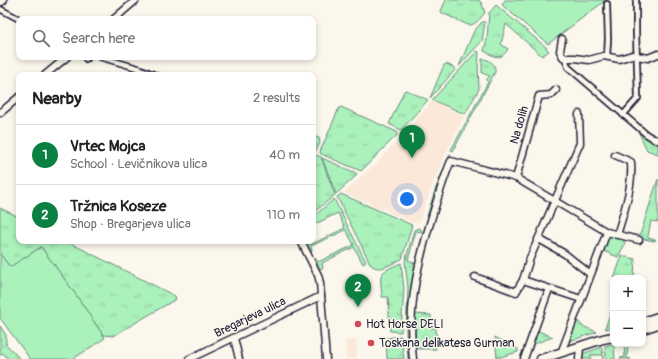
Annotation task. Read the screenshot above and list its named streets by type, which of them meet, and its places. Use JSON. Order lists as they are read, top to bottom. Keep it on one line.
{"streets":{"street":["Na dolih","Bregarjeva ulica"]},"places":["Hot Horse DELI","Toskana delikatesa Gurman"],"page":{"search":"Search here","heading":["Nearby","2 results"],"list":[{"mark":"1","name":"Vrtec Mojca","note":"School · Levičnikova ulica","value":"40 m"},{"mark":"2","name":"Tržnica Koseze","note":"Shop · Bregarjeva ulica","value":"110 m"}],"pins":["1","2"],"map_buttons":["+","−"]}}
